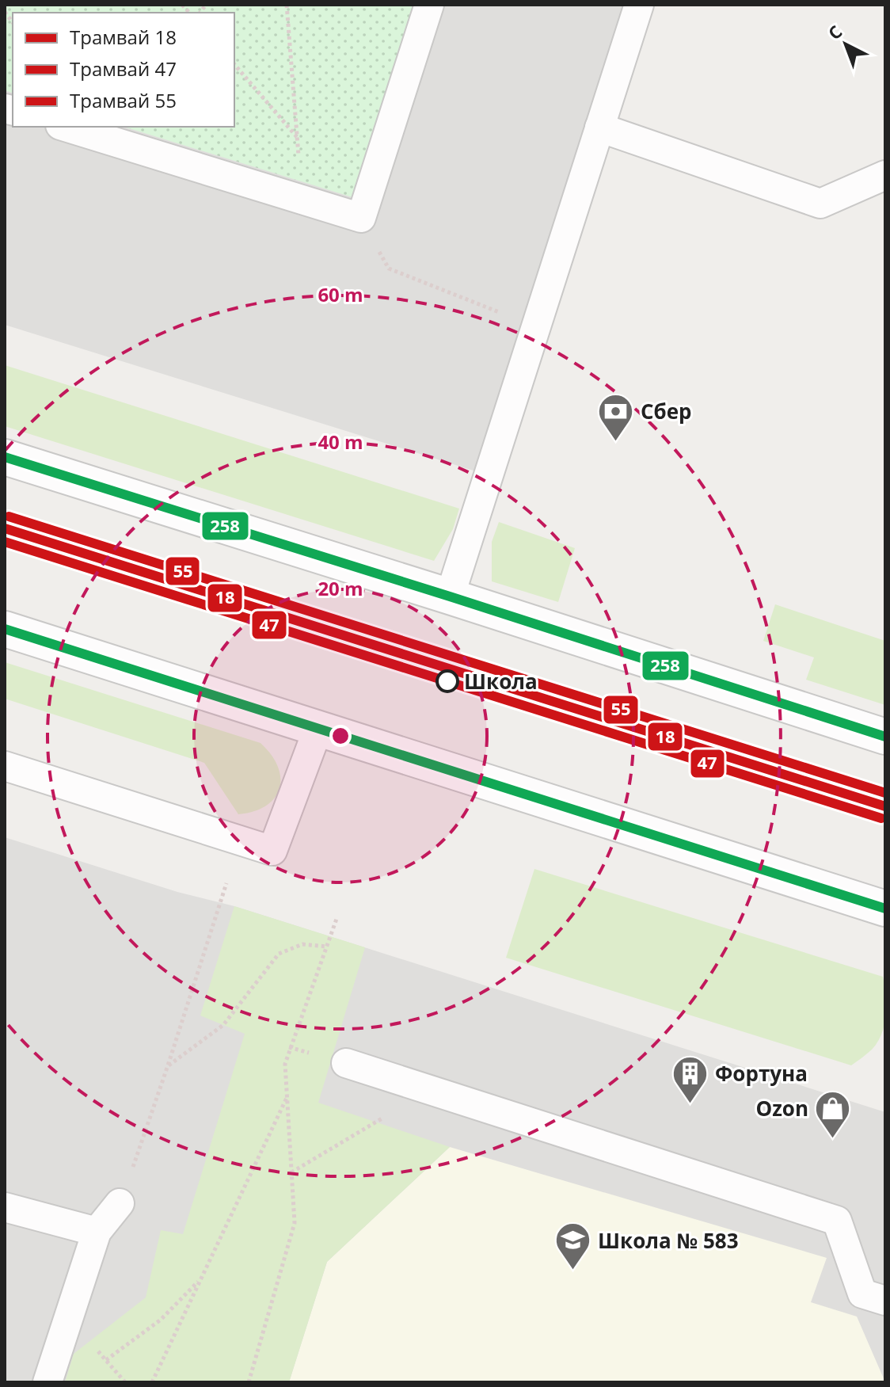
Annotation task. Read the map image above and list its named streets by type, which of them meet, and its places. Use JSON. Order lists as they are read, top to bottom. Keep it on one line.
{"places":{"bank":["Сбер"],"other":["Школа"],"building":["Фортуна"],"shop":["Ozon"],"school or university":["Школа № 583"]},"lines":["transit line 258","tram line 55","tram line 18","tram line 47"],"legend":["Трамвай 18","Трамвай 47","Трамвай 55"],"north":"top left","rings":["60 m","40 m","20 m"]}
